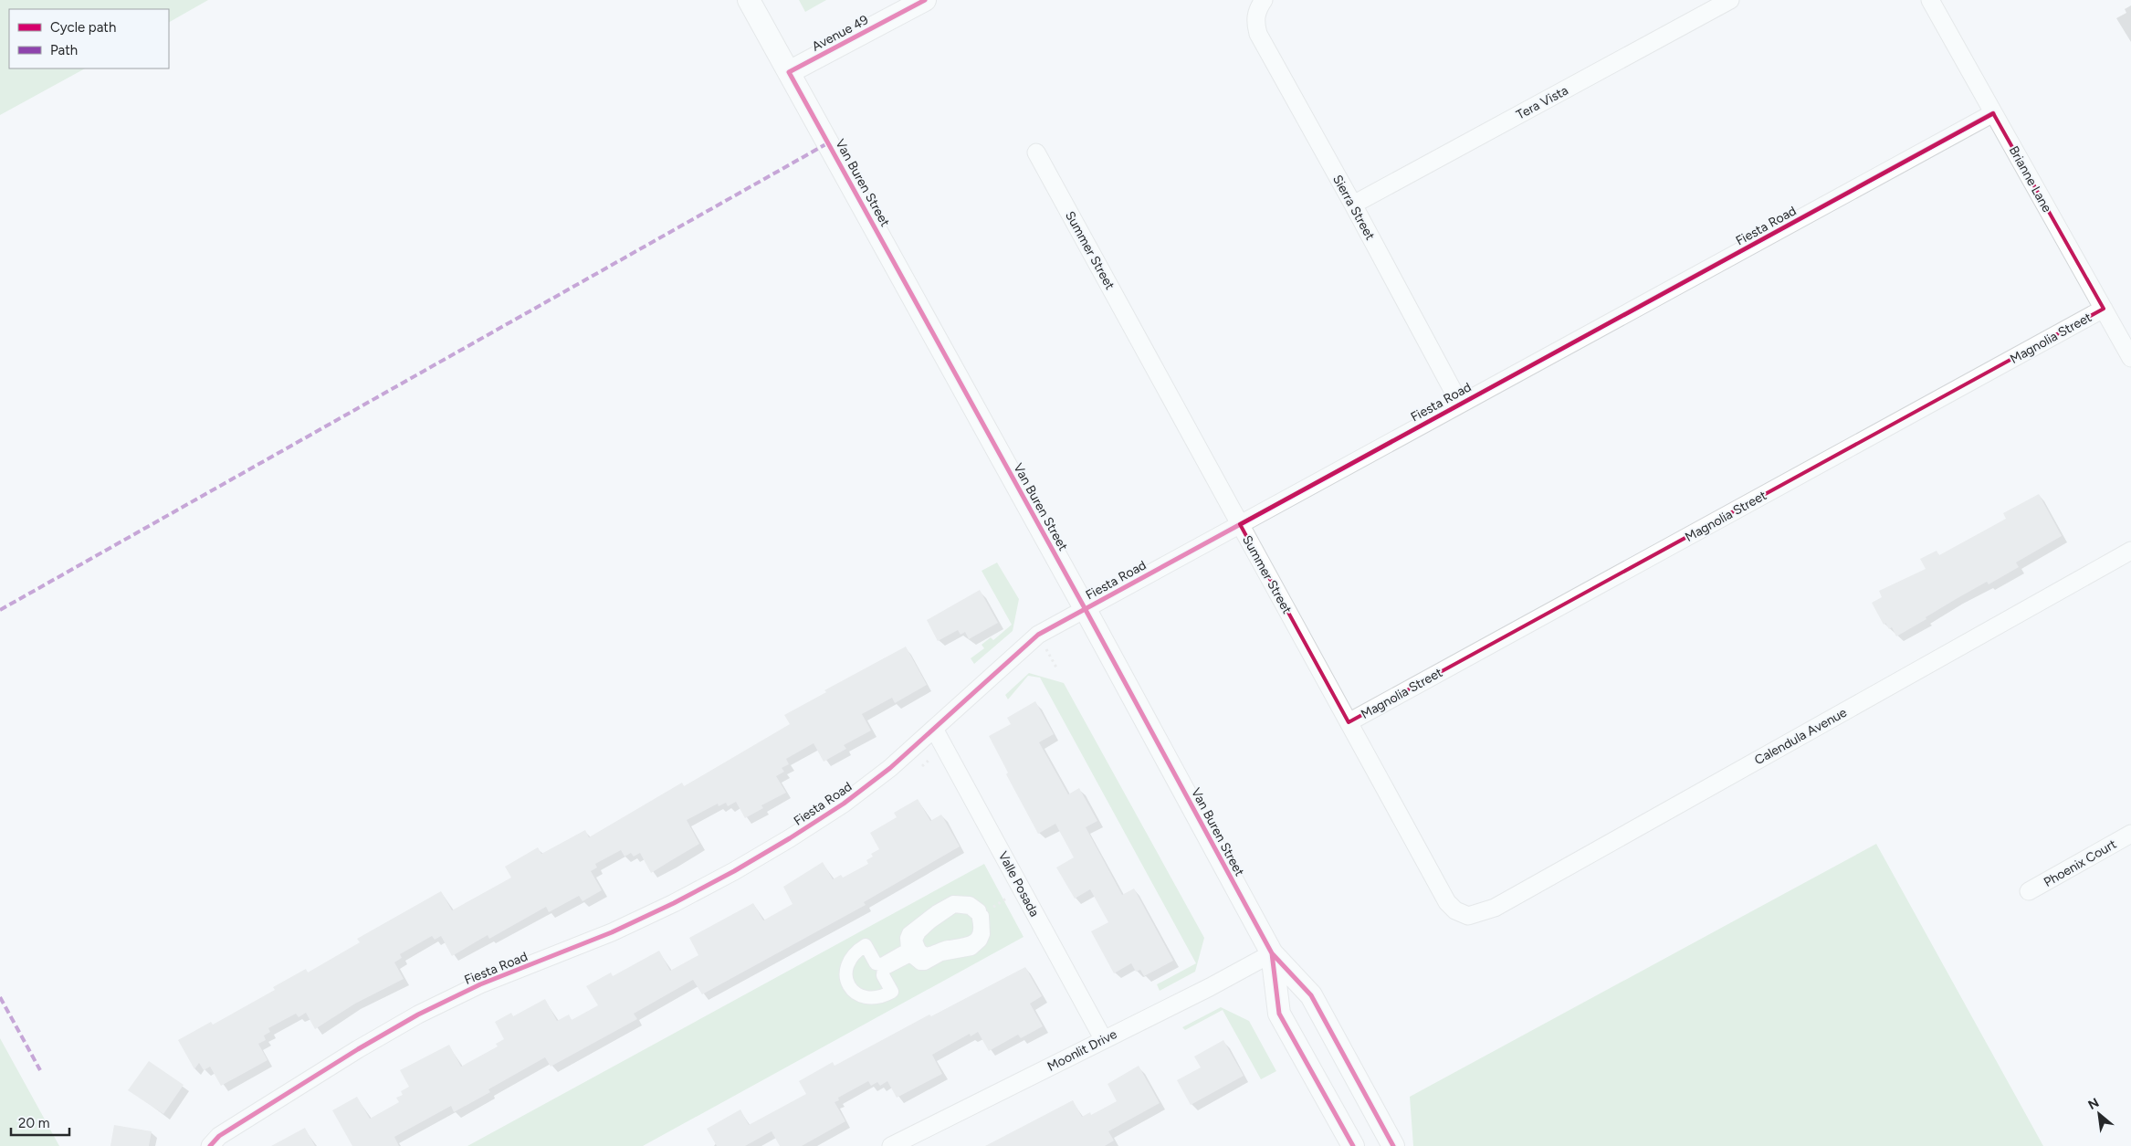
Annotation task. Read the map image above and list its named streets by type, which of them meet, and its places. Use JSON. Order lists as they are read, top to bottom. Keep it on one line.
{"streets":{"street":["Avenue 49","Tera Vista","Brianne Lane","Van Buren Street","Sierra Street","Fiesta Road","Summer Street","Magnolia Street","Calendula Avenue","Phoenix Court","Valle Posada","Moonlit Drive"]},"crossings":[["Avenue 49","Van Buren Street"],["Tera Vista","Sierra Street"],["Brianne Lane","Fiesta Road"],["Brianne Lane","Magnolia Street"],["Van Buren Street","Fiesta Road"],["Van Buren Street","Moonlit Drive"],["Sierra Street","Fiesta Road"],["Fiesta Road","Summer Street"],["Fiesta Road","Valle Posada"],["Summer Street","Magnolia Street"],["Summer Street","Calendula Avenue"],["Valle Posada","Moonlit Drive"]],"legend":["Cycle path","Path"],"scale_bar":"20 m","north":"top left"}
